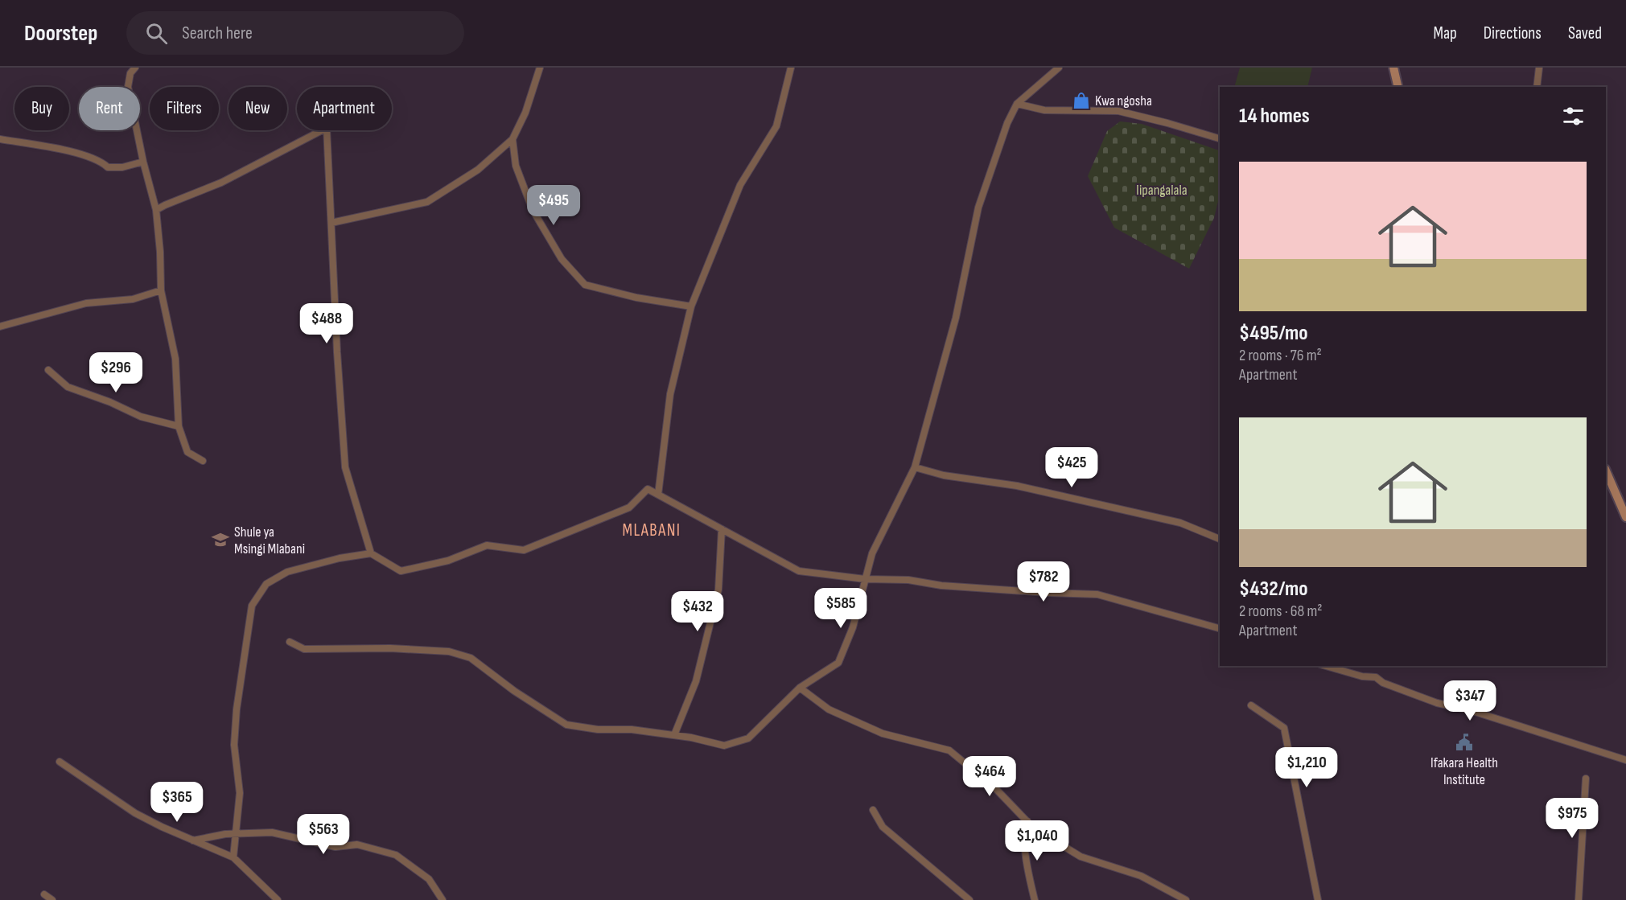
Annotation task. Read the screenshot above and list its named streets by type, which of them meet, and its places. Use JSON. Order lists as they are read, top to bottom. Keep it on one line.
{"districts":["MLABANI"],"parks":["lipangalala"],"places":{"shop":["Kwa ngosha"],"school or university":["Shule ya Msingi Mlabani"],"public building":["Ifakara Health Institute"]},"page":{"header":"Doorstep","search":"Search here","nav":["Map","Directions","Saved"],"chip":["Buy","Rent","Filters","New","Apartment"],"heading":"14 homes","list":[{"name":"$495/mo","note":"2 rooms · 76 m² · Apartment"},{"name":"$432/mo","note":"2 rooms · 68 m² · Apartment"}],"price":["$495","$488","$296","$425","$782","$585","$432","$347","$1,210","$464","$365","$975","$563","$1,040"]}}
